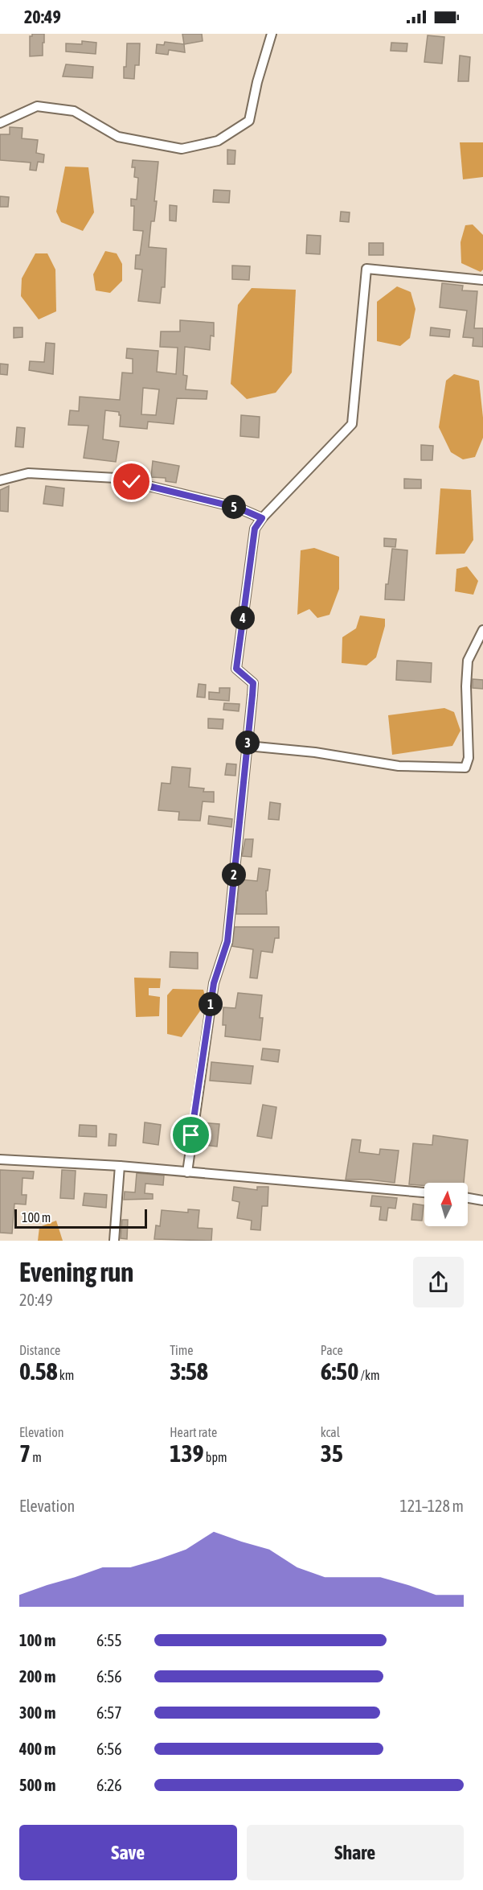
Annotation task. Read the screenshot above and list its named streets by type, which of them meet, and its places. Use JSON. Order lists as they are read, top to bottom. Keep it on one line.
{"scale_bar":"100 m","north":"top","page":{"status":"20:49","pins":["5","4","3","2","1"],"scale":"100 m","heading":["Evening run","20:49"],"stats":[["Distance","0.58 km"],["Time","3:58"],["Pace","6:50 /km"],["Elevation","7 m"],["Heart rate","139 bpm"],["kcal","35"]],"chart":["Elevation","121–128 m"],"list":[{"name":"100 m","note":"6:55"},{"name":"200 m","note":"6:56"},{"name":"300 m","note":"6:57"},{"name":"400 m","note":"6:56"},{"name":"500 m","note":"6:26"}],"buttons":["Save","Share"]}}
